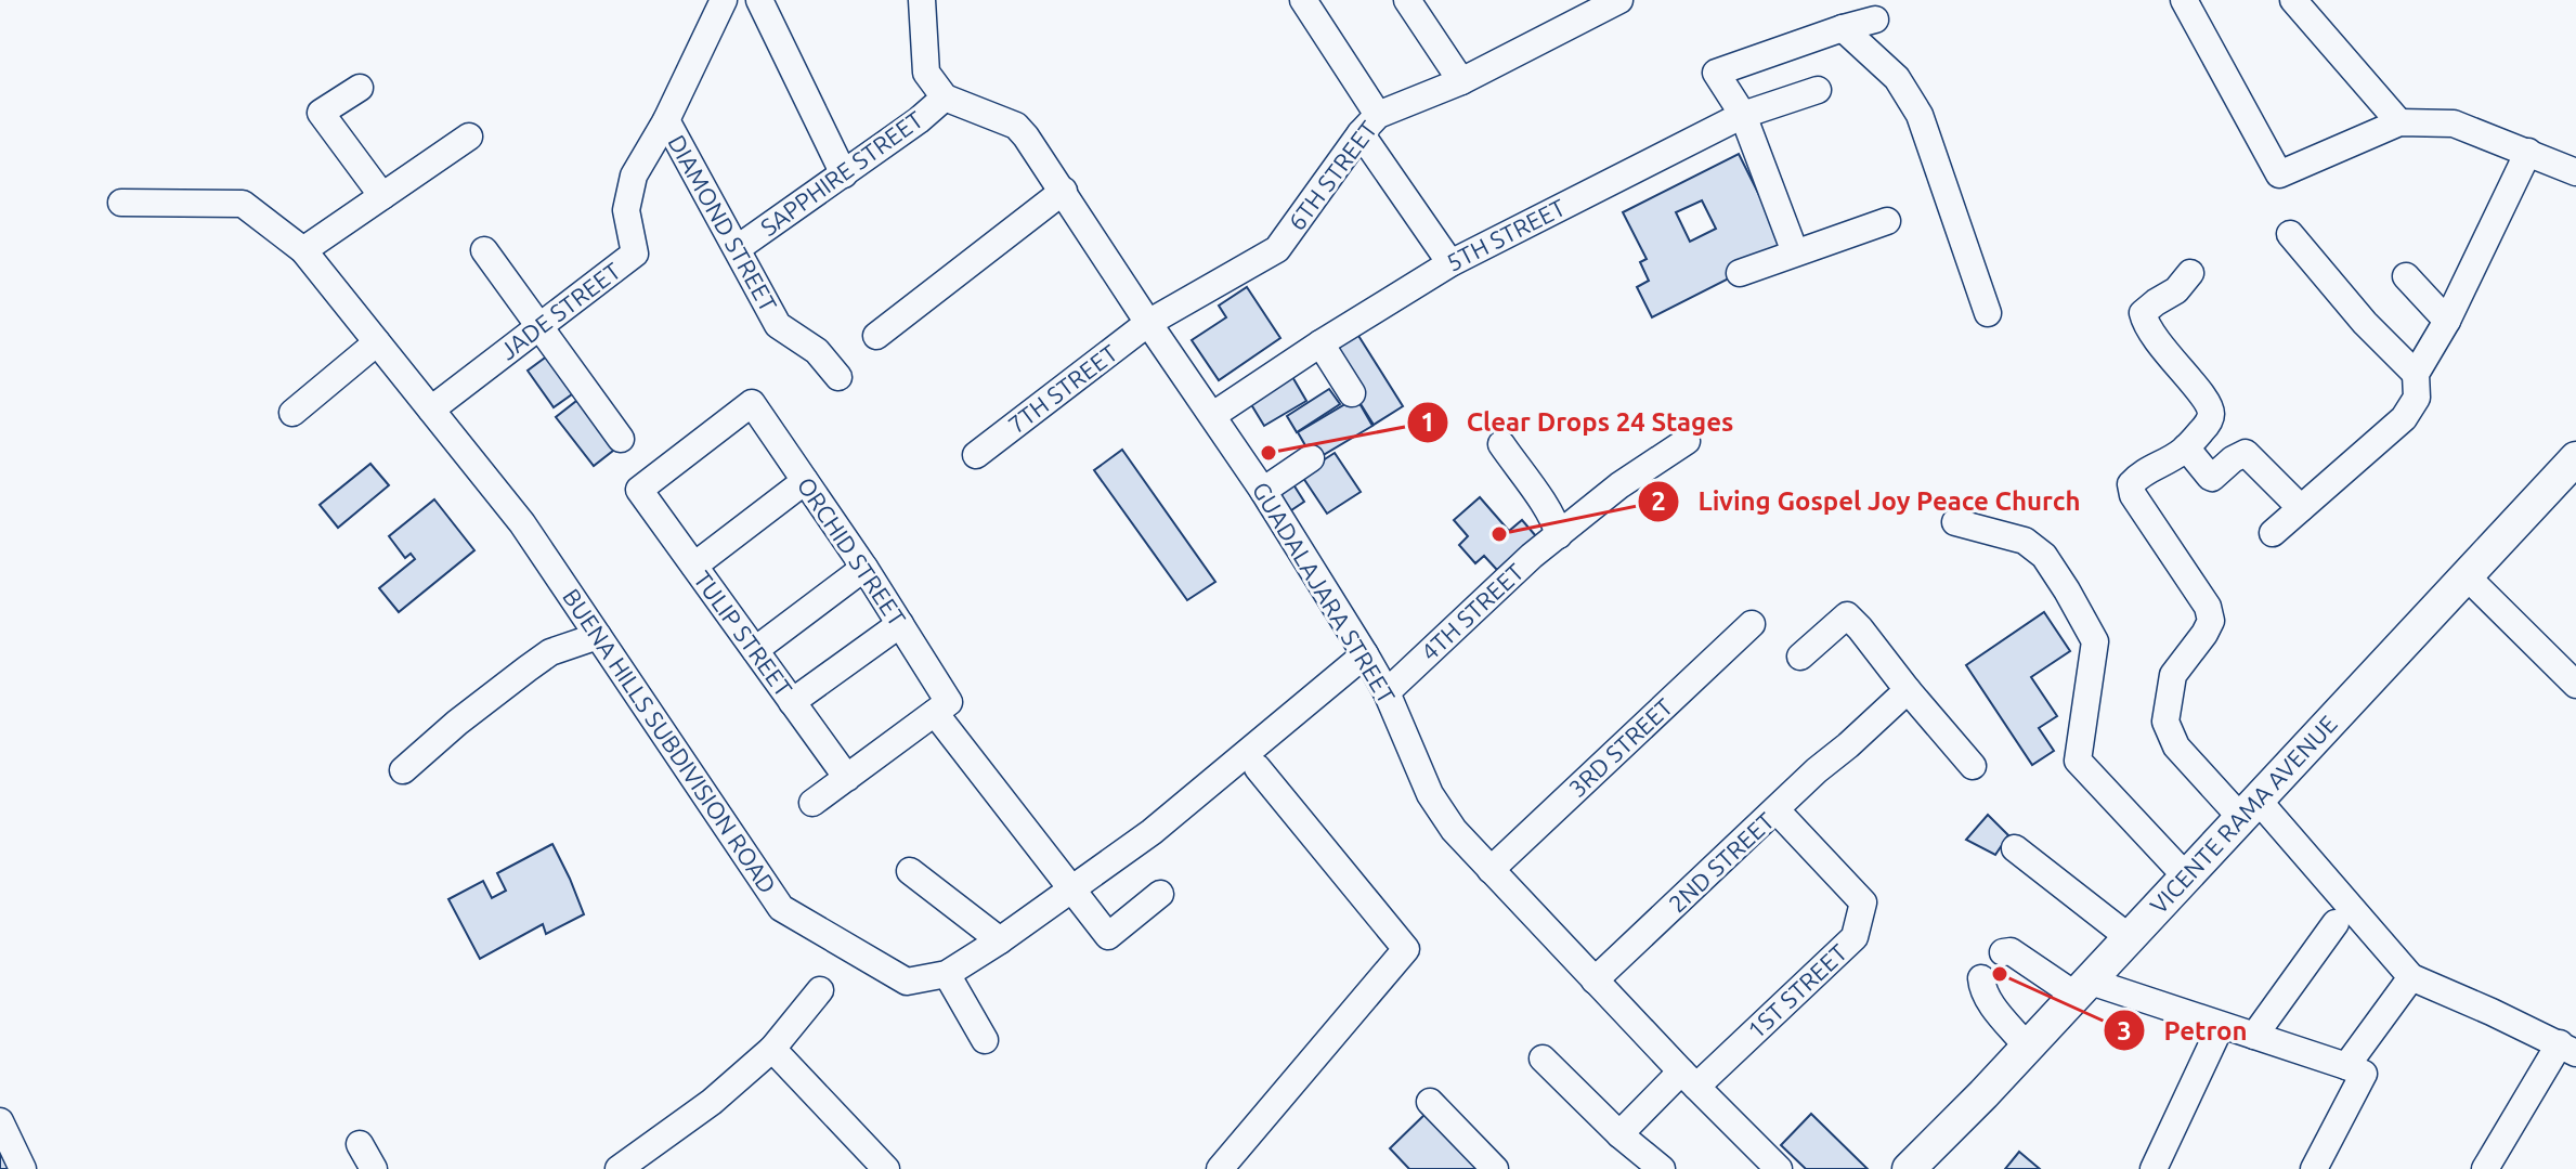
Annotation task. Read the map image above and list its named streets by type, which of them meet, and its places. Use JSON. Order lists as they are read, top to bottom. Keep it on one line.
{"streets":{"main road":["VICENTE RAMA AVENUE"],"street":["SAPPHIRE STREET","6TH STREET","DIAMOND STREET","5TH STREET","JADE STREET","7TH STREET","ORCHID STREET","GUADALAJARA STREET","4TH STREET","TULIP STREET","BUENA HILLS SUBDIVISION ROAD","3RD STREET","2ND STREET","1ST STREET"]},"crossings":[["SAPPHIRE STREET","DIAMOND STREET"],["SAPPHIRE STREET","GUADALAJARA STREET"],["6TH STREET","7TH STREET"],["6TH STREET","GUADALAJARA STREET"],["DIAMOND STREET","JADE STREET"],["5TH STREET","GUADALAJARA STREET"],["JADE STREET","BUENA HILLS SUBDIVISION ROAD"],["7TH STREET","GUADALAJARA STREET"],["ORCHID STREET","TULIP STREET"],["ORCHID STREET","BUENA HILLS SUBDIVISION ROAD"],["GUADALAJARA STREET","4TH STREET"],["GUADALAJARA STREET","BUENA HILLS SUBDIVISION ROAD"],["GUADALAJARA STREET","3RD STREET"],["GUADALAJARA STREET","2ND STREET"],["GUADALAJARA STREET","1ST STREET"],["2ND STREET","1ST STREET"]],"places":["Clear Drops 24 Stages","Living Gospel Joy Peace Church","Petron"]}
